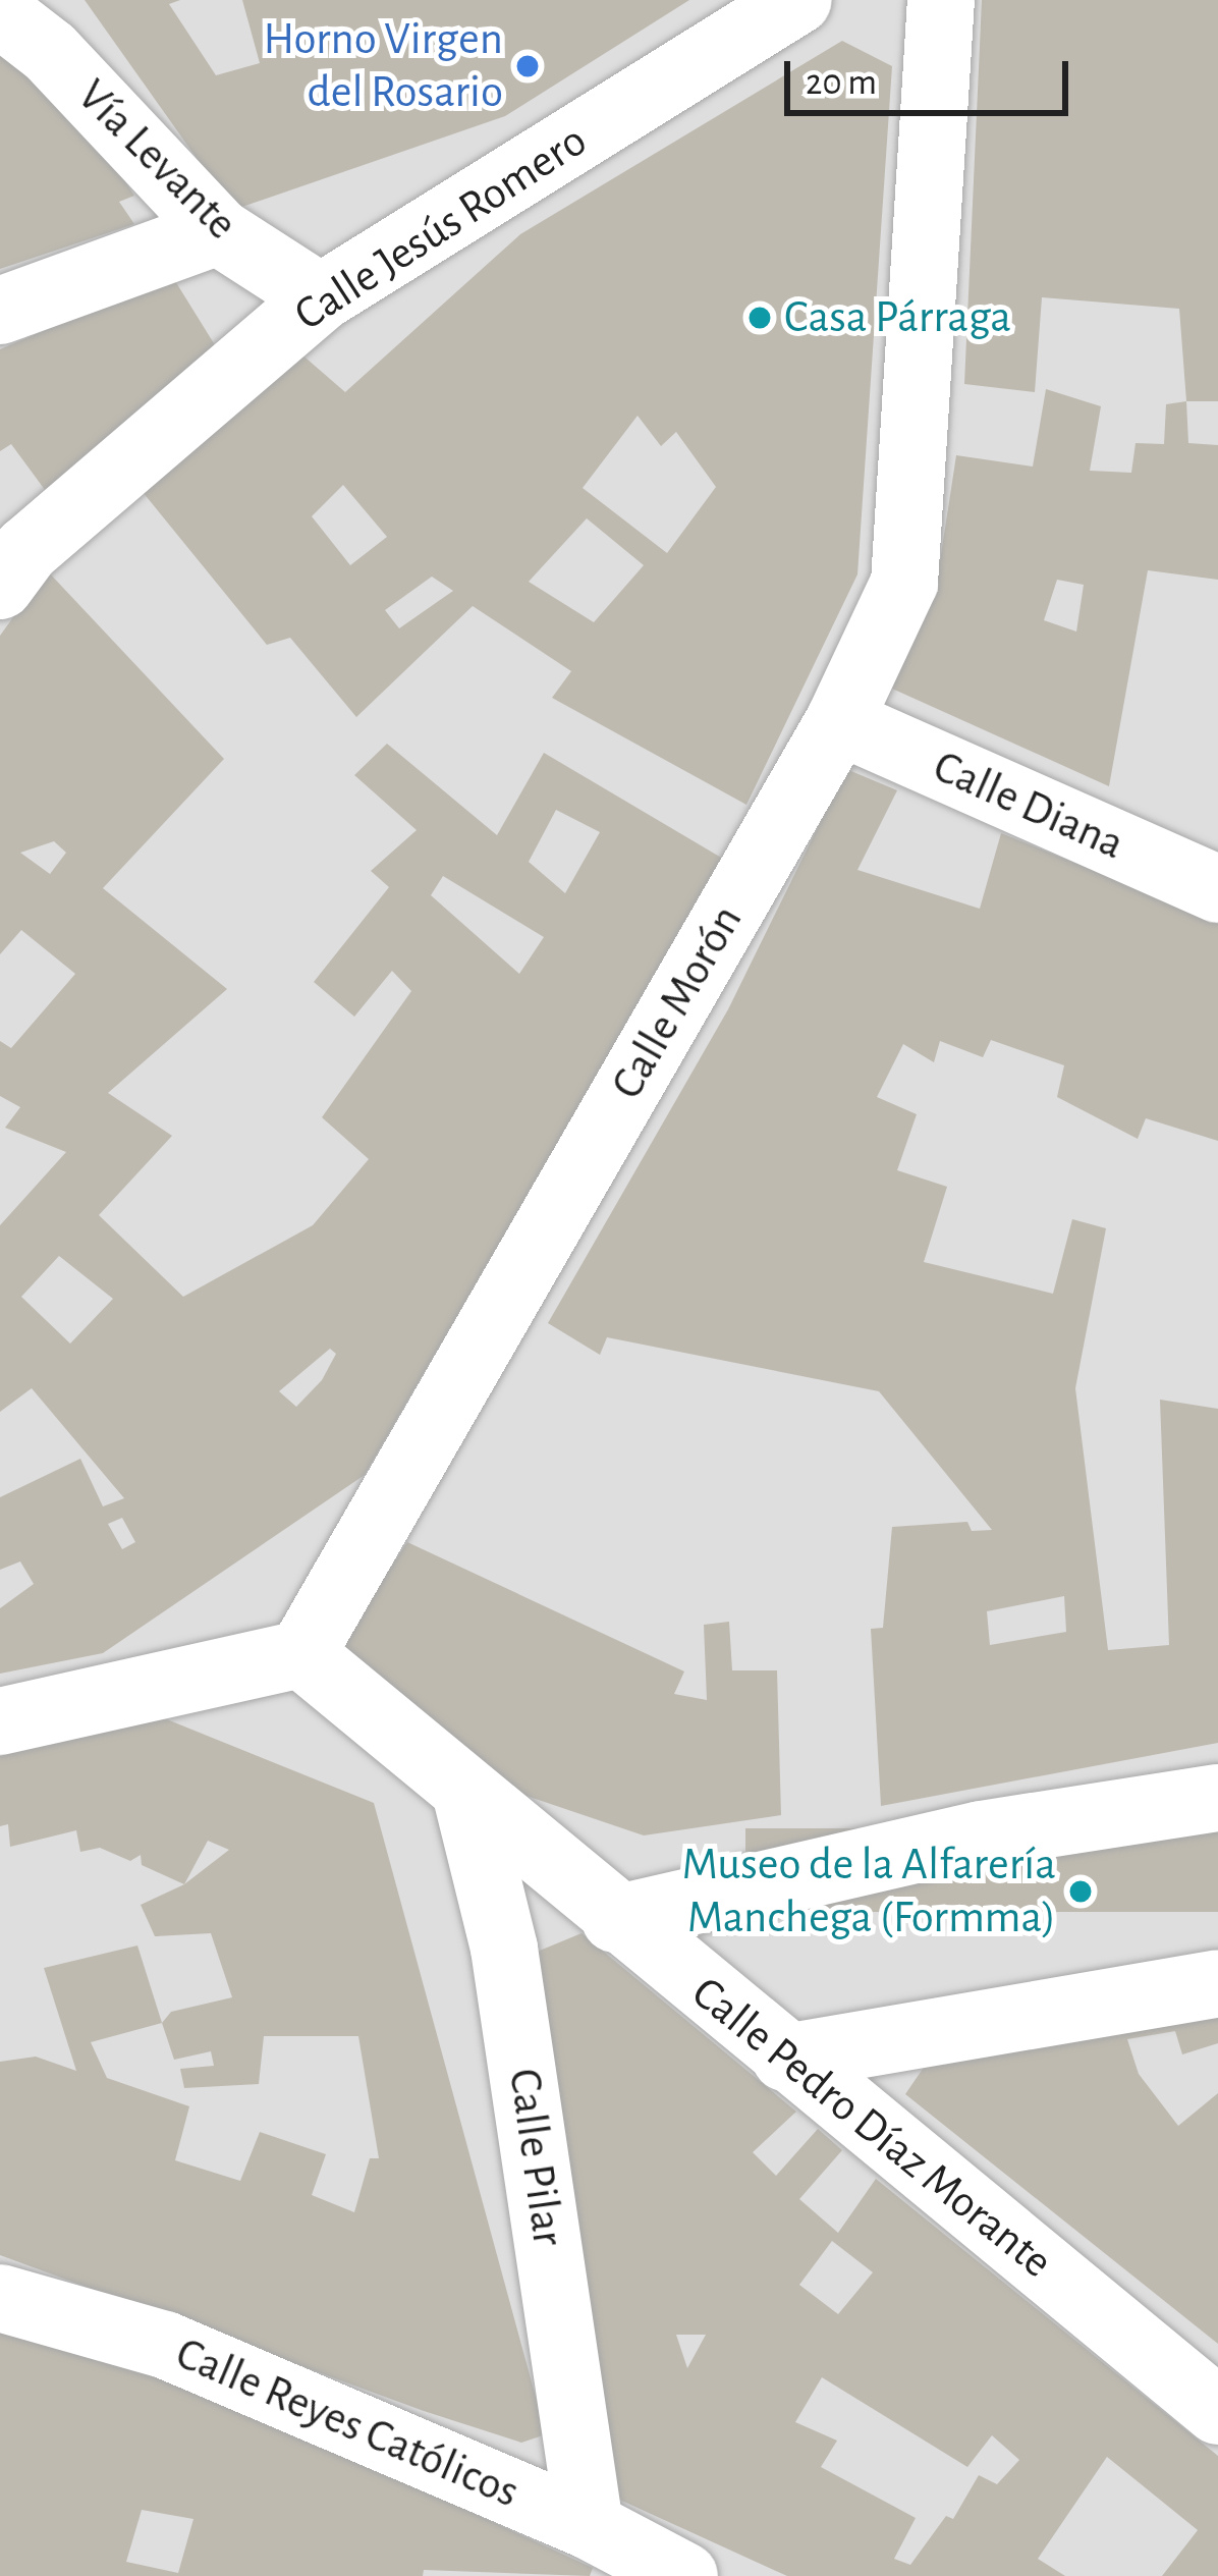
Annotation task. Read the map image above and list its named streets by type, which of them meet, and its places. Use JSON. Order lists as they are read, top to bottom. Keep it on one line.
{"streets":{"street":["Vía Levante","Calle Jesús Romero","Calle Diana","Calle Morón","Calle Pedro Díaz Morante","Calle Pilar","Calle Reyes Católicos"]},"crossings":[["Vía Levante","Calle Jesús Romero"],["Calle Diana","Calle Morón"],["Calle Morón","Calle Pedro Díaz Morante"],["Calle Pedro Díaz Morante","Calle Pilar"],["Calle Pilar","Calle Reyes Católicos"]],"places":["Horno Virgen del Rosario","Casa Párraga","Museo de la Alfarería Manchega (Formma)"],"scale_bar":"20 m"}
